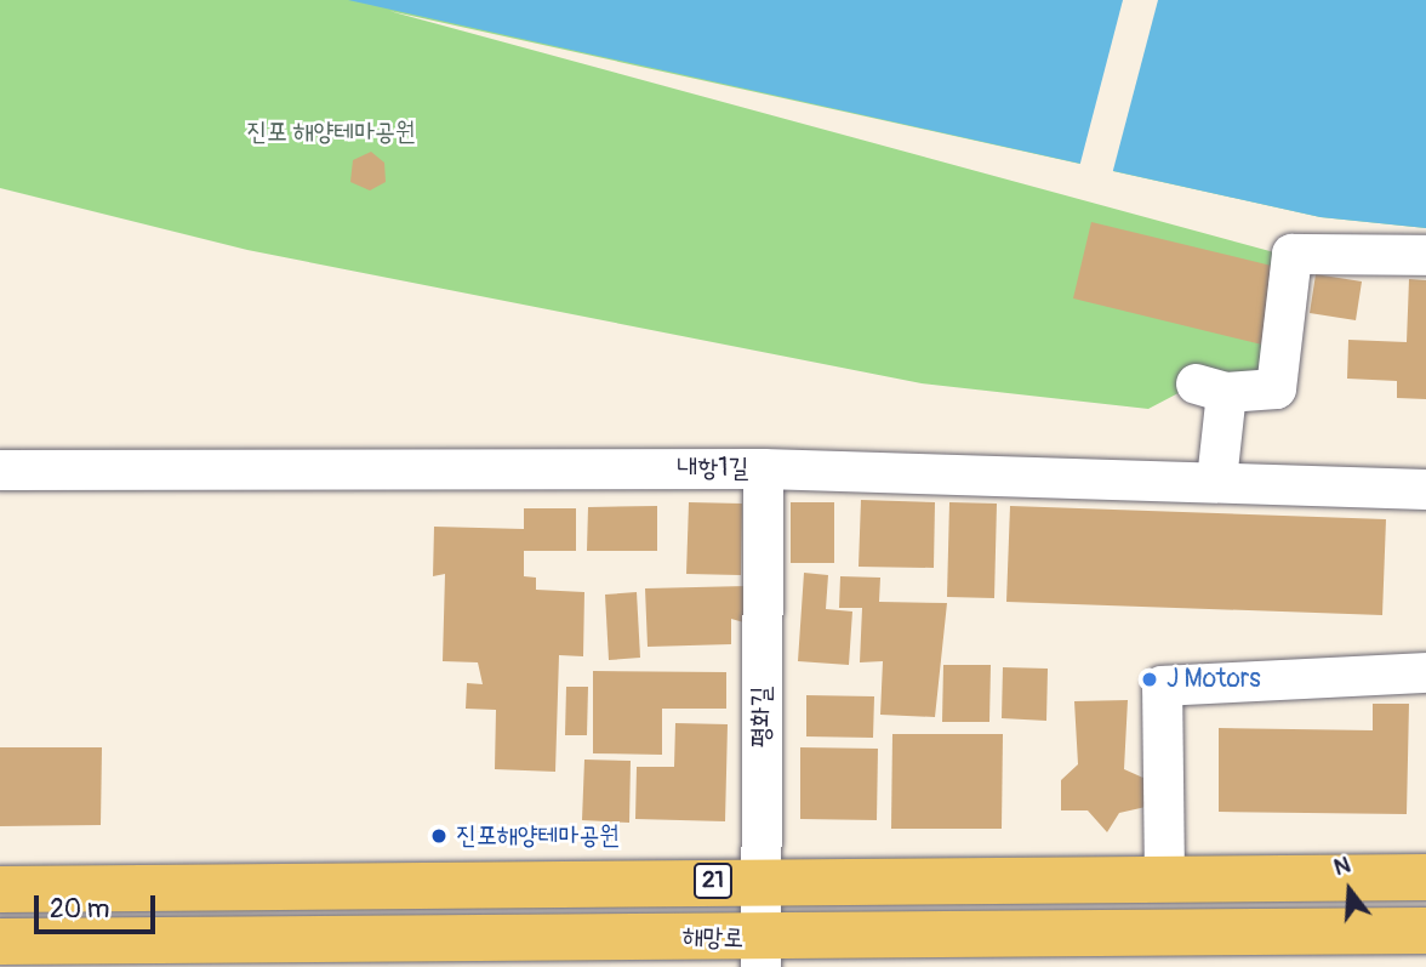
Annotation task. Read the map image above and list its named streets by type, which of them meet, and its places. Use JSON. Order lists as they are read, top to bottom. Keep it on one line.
{"streets":{"main road":["21","해망로"],"street":["내항1길","평화길"]},"crossings":[["내항1길","평화길"],["평화길","21"],["평화길","해망로"]],"parks":["진포 해양테마공원"],"places":["J Motors","진포해양테마공원"],"scale_bar":"20 m","north":"top"}
